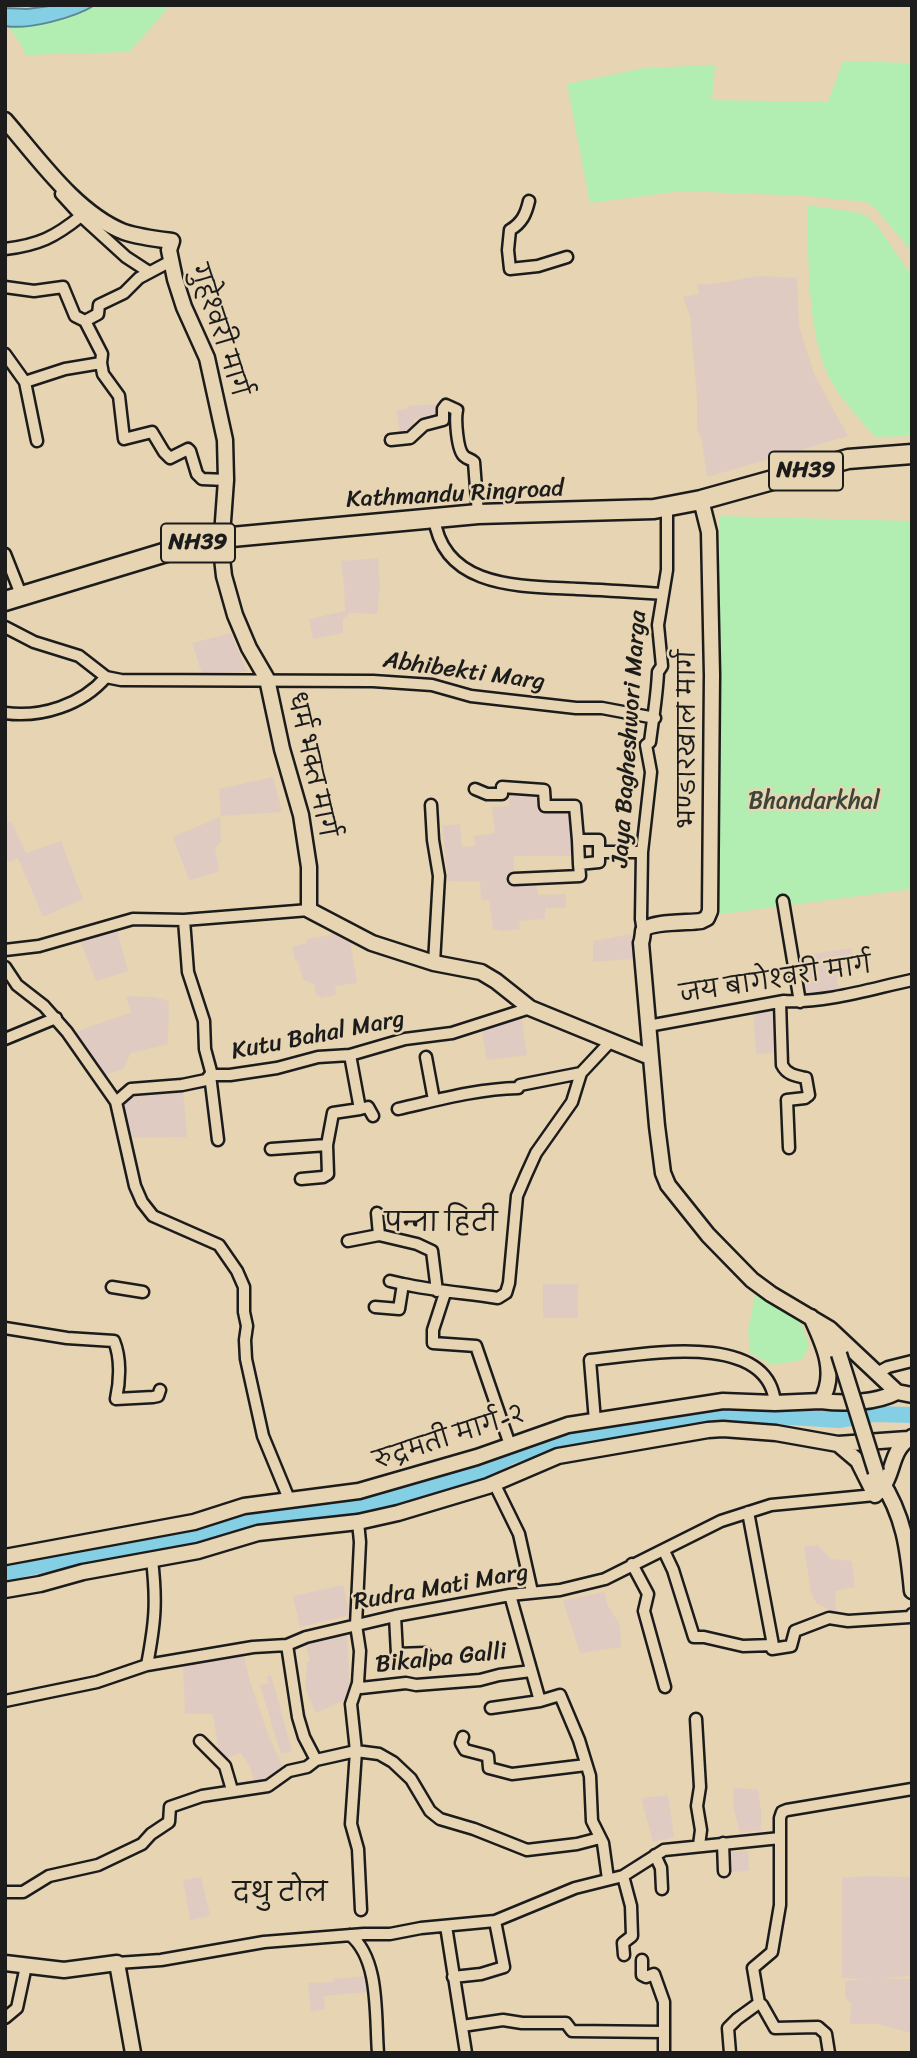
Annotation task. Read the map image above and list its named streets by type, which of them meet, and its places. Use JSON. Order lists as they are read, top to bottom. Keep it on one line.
{"streets":{"highway":["NH39","Kathmandu Ringroad"],"main road":["गुहेश्वरी मार्ग","भण्डारखाल मार्ग","धर्म भक्त मार्ग","जय बागेश्वरी मार्ग","रुद्रमती मार्ग-२"],"street":["Abhibekti Marg","Jaya Bagheshwori Marga","Kutu Bahal Marg","Rudra Mati Marg","Bikalpa Galli"]},"crossings":[["गुहेश्वरी मार्ग","Kathmandu Ringroad"],["गुहेश्वरी मार्ग","धर्म भक्त मार्ग"],["Kathmandu Ringroad","Jaya Bagheshwori Marga"],["Kathmandu Ringroad","भण्डारखाल मार्ग"],["Abhibekti Marg","Jaya Bagheshwori Marga"],["Abhibekti Marg","धर्म भक्त मार्ग"],["Jaya Bagheshwori Marga","भण्डारखाल मार्ग"],["Jaya Bagheshwori Marga","जय बागेश्वरी मार्ग"],["भण्डारखाल मार्ग","जय बागेश्वरी मार्ग"]],"districts":["पन्ना हिटी","दथु टोल"],"parks":["Bhandarkhal"]}
